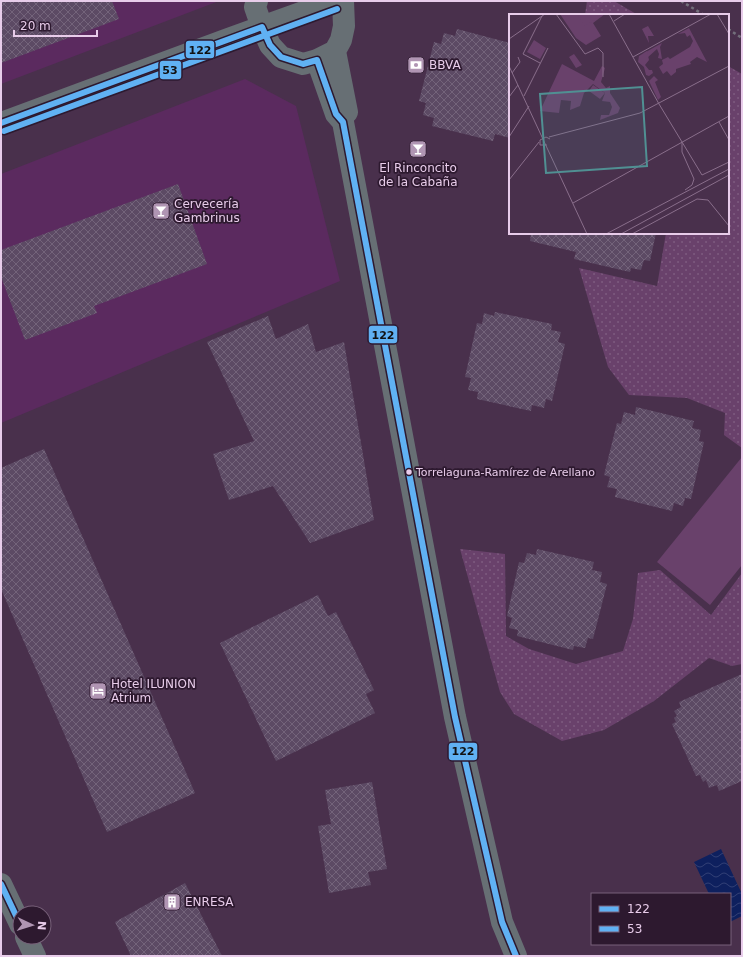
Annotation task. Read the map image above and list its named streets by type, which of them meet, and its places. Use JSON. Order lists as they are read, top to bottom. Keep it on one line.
{"places":{"bank":["BBVA"],"bar":["El Rinconcito de la Cabaña","Cervecería Gambrinus"],"other":["Torrelaguna-Ramírez de Arellano"],"hotel":["Hotel ILUNION Atrium"],"building":["ENRESA"]},"lines":["transit line 53","transit line 122"],"legend":["122","53"],"scale_bar":"20 m","north":"right"}
